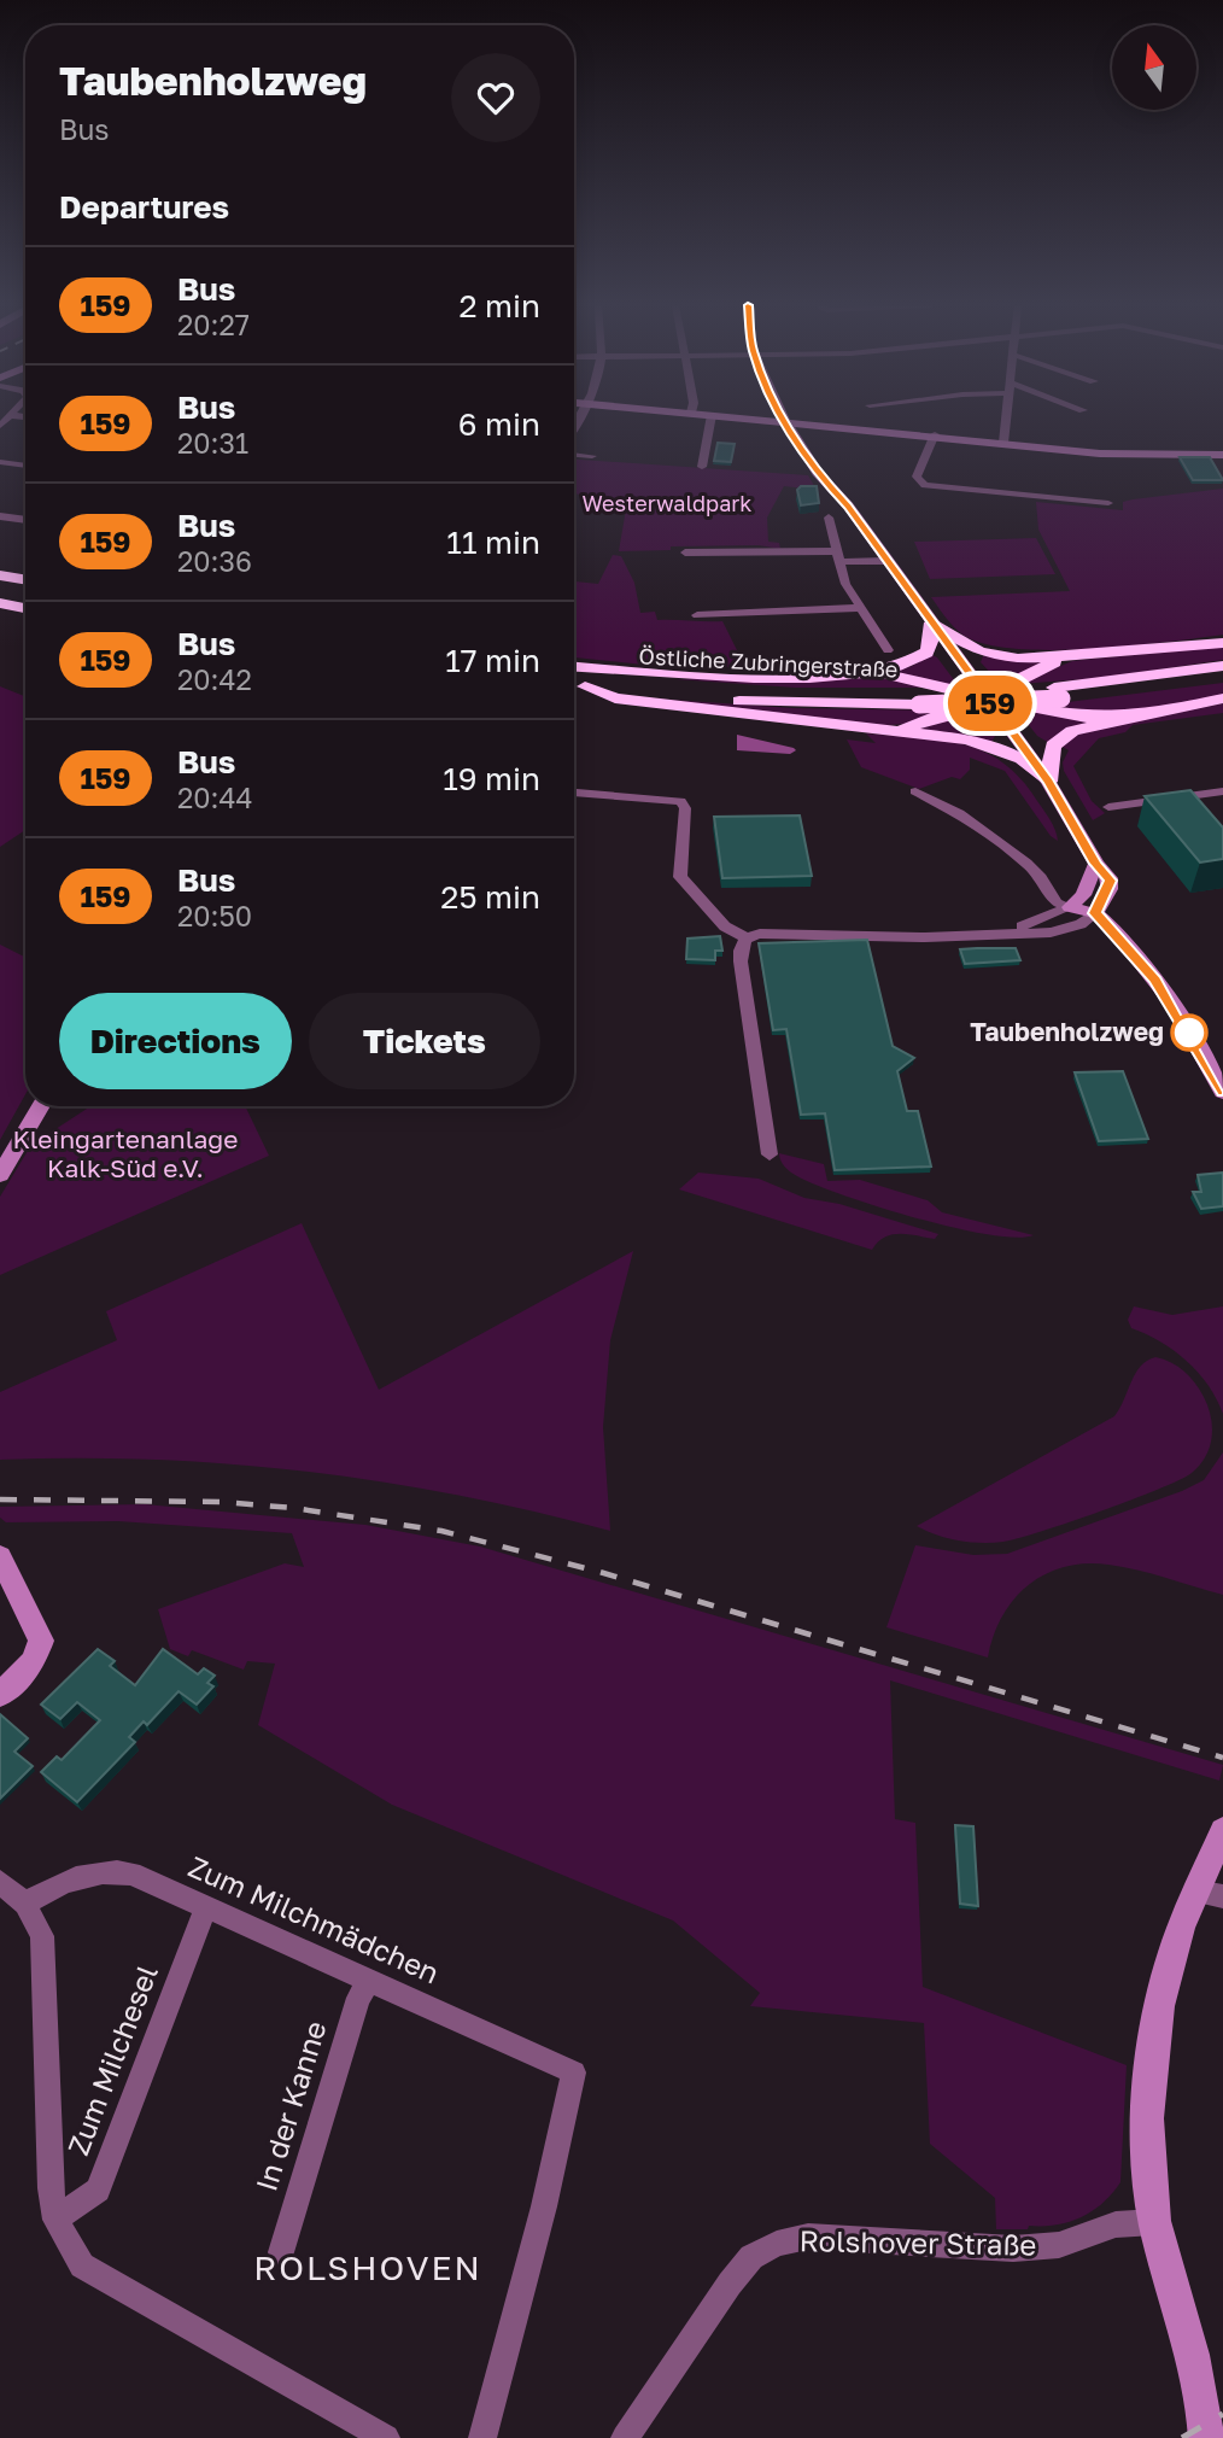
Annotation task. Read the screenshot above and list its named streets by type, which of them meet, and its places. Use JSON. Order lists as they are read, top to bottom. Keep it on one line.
{"streets":{"highway":["Östliche Zubringerstraße"],"street":["Zum Milchmädchen","Zum Milchesel","In der Kanne","Rolshover Straße"]},"crossings":[["Zum Milchmädchen","Zum Milchesel"],["Zum Milchmädchen","In der Kanne"]],"districts":["ROLSHOVEN"],"parks":["Westerwaldpark","Kleingartenanlage Kalk-Süd e.V."],"places":["Taubenholzweg"],"lines":["bus line 159"],"north":"top","page":{"on_map":"159","heading":[["Taubenholzweg","Bus"],"Departures"],"list":[{"mark":"159","name":"Bus","note":"20:27","value":"2 min"},{"mark":"159","name":"Bus","note":"20:31","value":"6 min"},{"mark":"159","name":"Bus","note":"20:36","value":"11 min"},{"mark":"159","name":"Bus","note":"20:42","value":"17 min"},{"mark":"159","name":"Bus","note":"20:44","value":"19 min"},{"mark":"159","name":"Bus","note":"20:50","value":"25 min"}],"buttons":["Directions","Tickets"]}}
